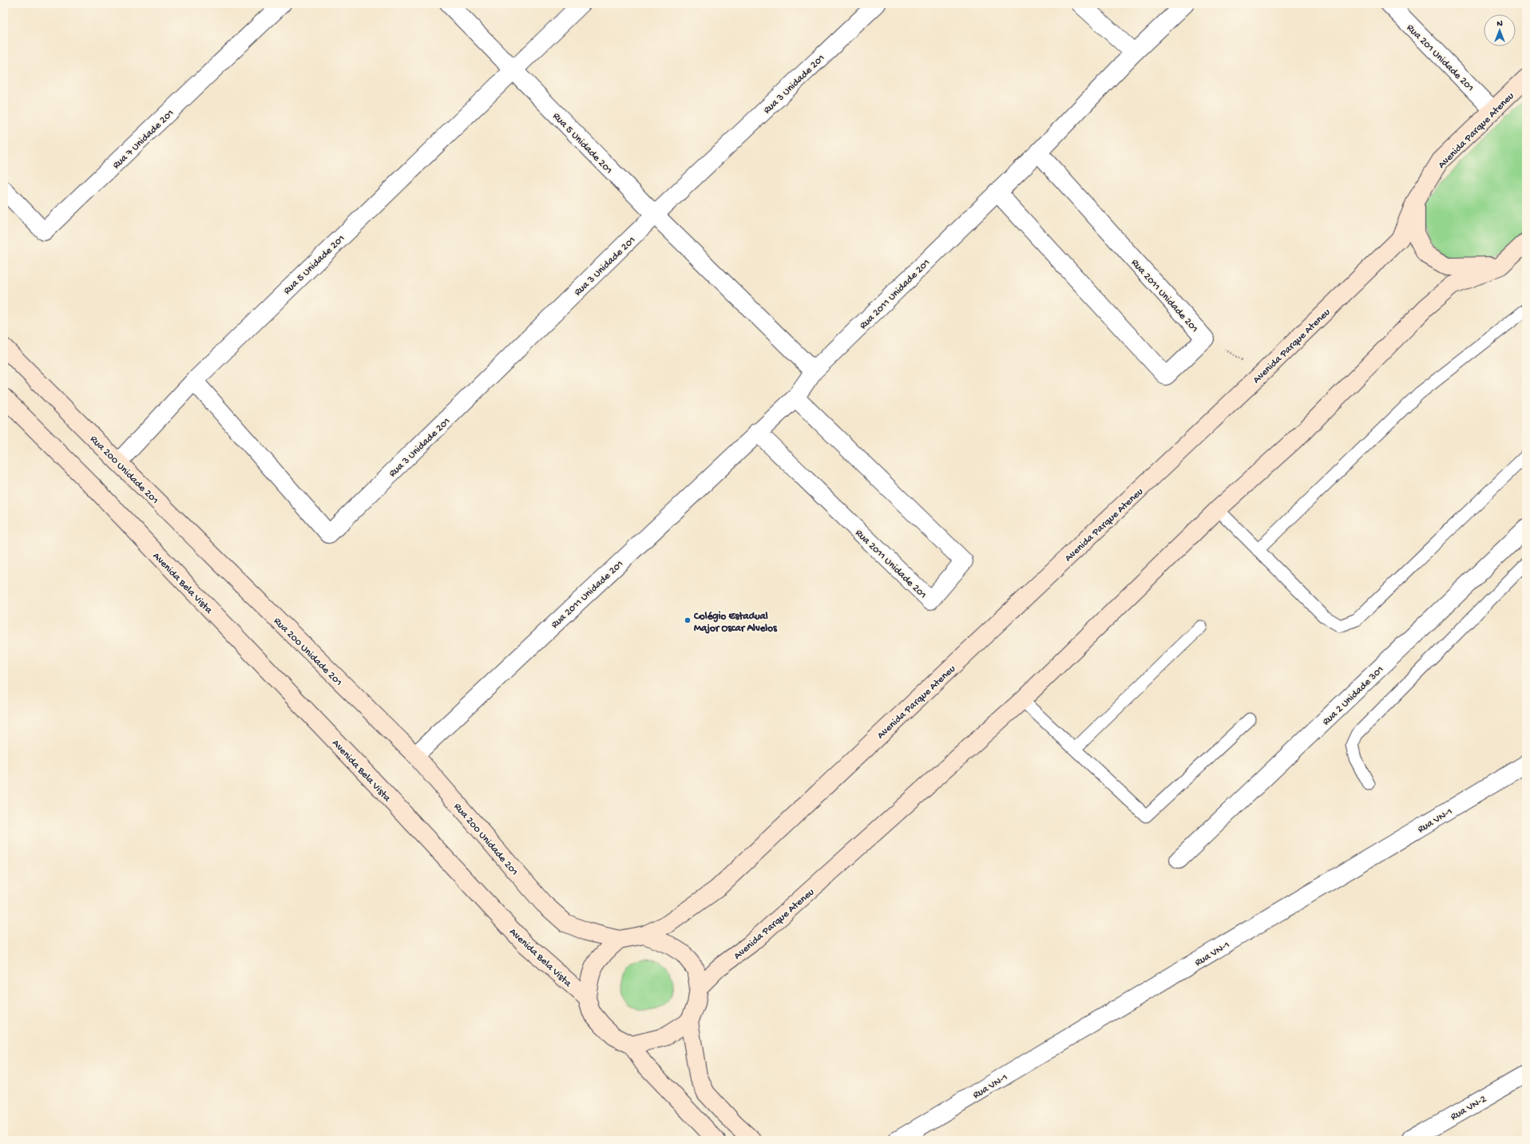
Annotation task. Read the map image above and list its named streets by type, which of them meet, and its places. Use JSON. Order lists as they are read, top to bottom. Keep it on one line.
{"streets":{"street":["Rua 201 Unidade 201","Rua 3 Unidade 201","Avenida Parque Ateneu","Rua 7 Unidade 201","Rua 5 Unidade 201","Rua 2011 Unidade 201","Rua 200 Unidade 201","Avenida Bela Vista","Rua 2 Unidade 301","Rua VN-1","Rua VN-2"]},"crossings":[["Rua 201 Unidade 201","Avenida Parque Ateneu"],["Rua 3 Unidade 201","Rua 5 Unidade 201"],["Avenida Parque Ateneu","Rua 200 Unidade 201"],["Avenida Parque Ateneu","Avenida Bela Vista"],["Rua 5 Unidade 201","Rua 200 Unidade 201"],["Rua 2011 Unidade 201","Rua 200 Unidade 201"],["Rua 200 Unidade 201","Avenida Bela Vista"]],"places":["Colégio Estadual Major Oscar Alvelos"],"north":"top"}
